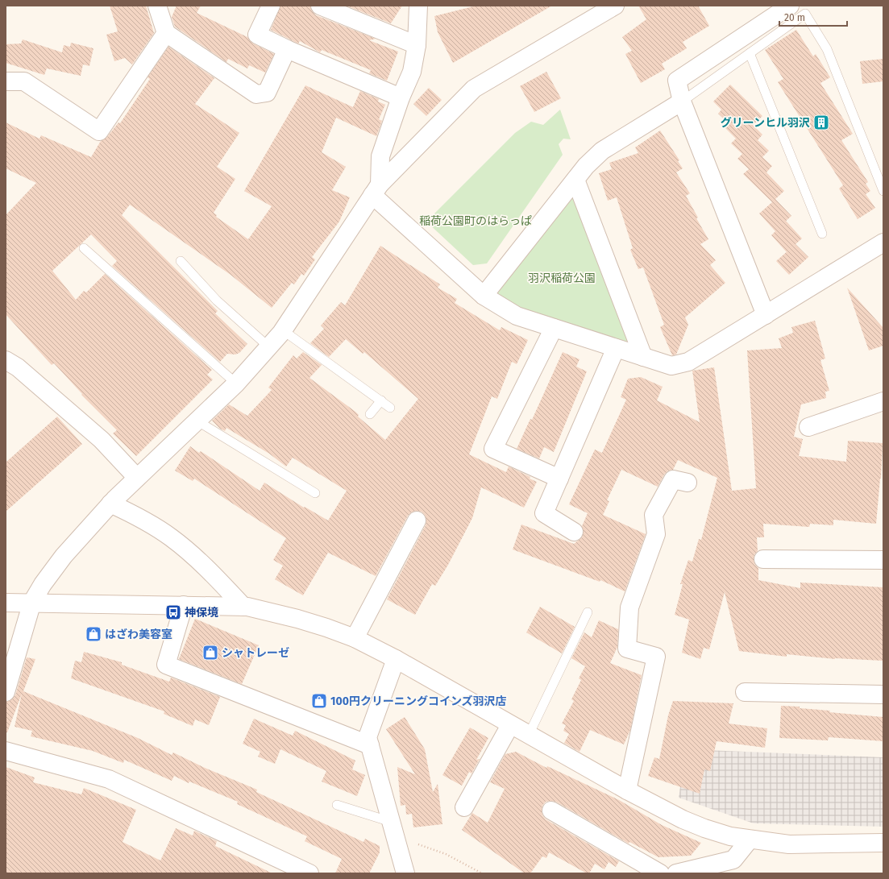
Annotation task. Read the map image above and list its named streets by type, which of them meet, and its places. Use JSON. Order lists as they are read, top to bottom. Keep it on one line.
{"parks":["稲荷公園町のはらっぱ","羽沢稲荷公園"],"places":{"building":["グリーンヒル羽沢"],"bus stop":["神保境"],"shop":["はざわ美容室","シャトレーゼ","100円クリーニングコインズ羽沢店"]},"scale_bar":"20 m"}
